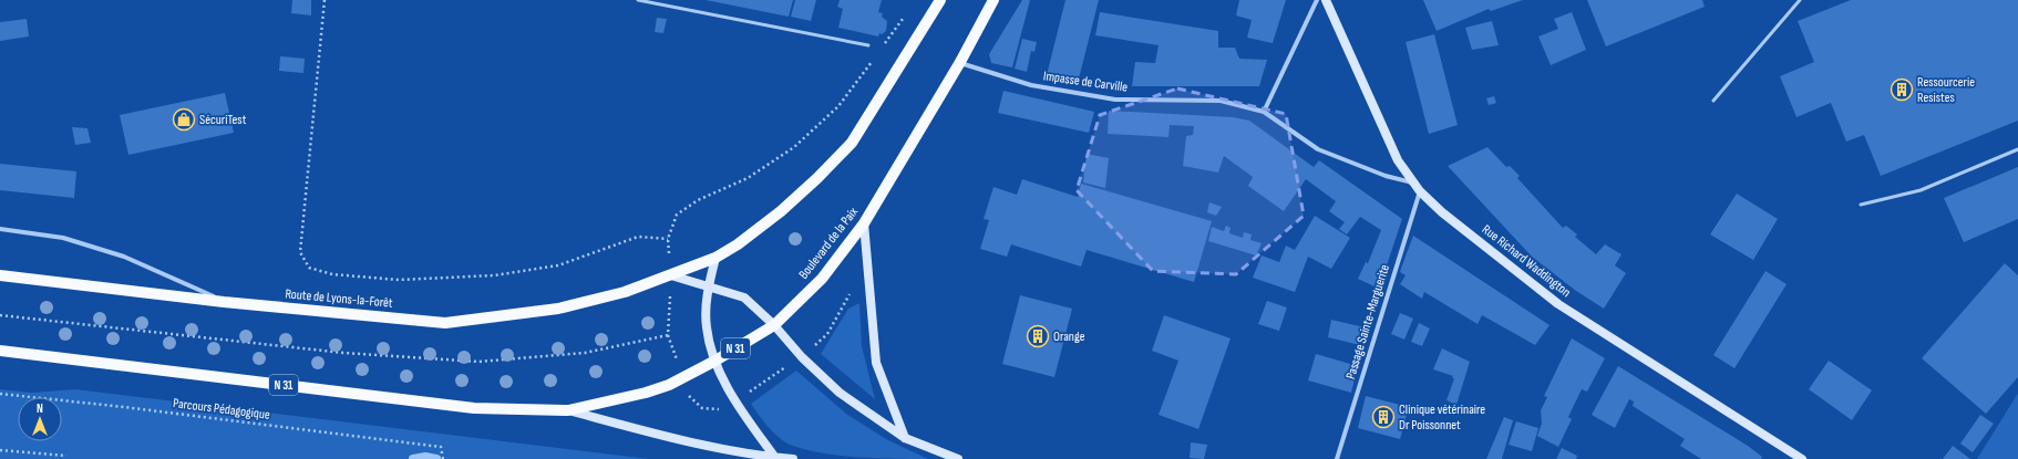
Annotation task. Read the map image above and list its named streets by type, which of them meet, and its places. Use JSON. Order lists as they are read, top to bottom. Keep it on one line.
{"streets":{"main road":["Boulevard de la Paix","Rue Richard Waddington","Route de Lyons-la-Forêt","N 31"],"street":["Impasse de Carville","Passage Sainte-Marguerite"],"path":["Parcours Pédagogique"]},"crossings":[["Impasse de Carville","Boulevard de la Paix"],["Boulevard de la Paix","N 31"],["Rue Richard Waddington","Passage Sainte-Marguerite"]],"places":{"building":["Ressourcerie Resistes","Orange","Clinique vétérinaire Dr Poissonnet"],"shop":["SécuriTest"]},"north":"top"}
